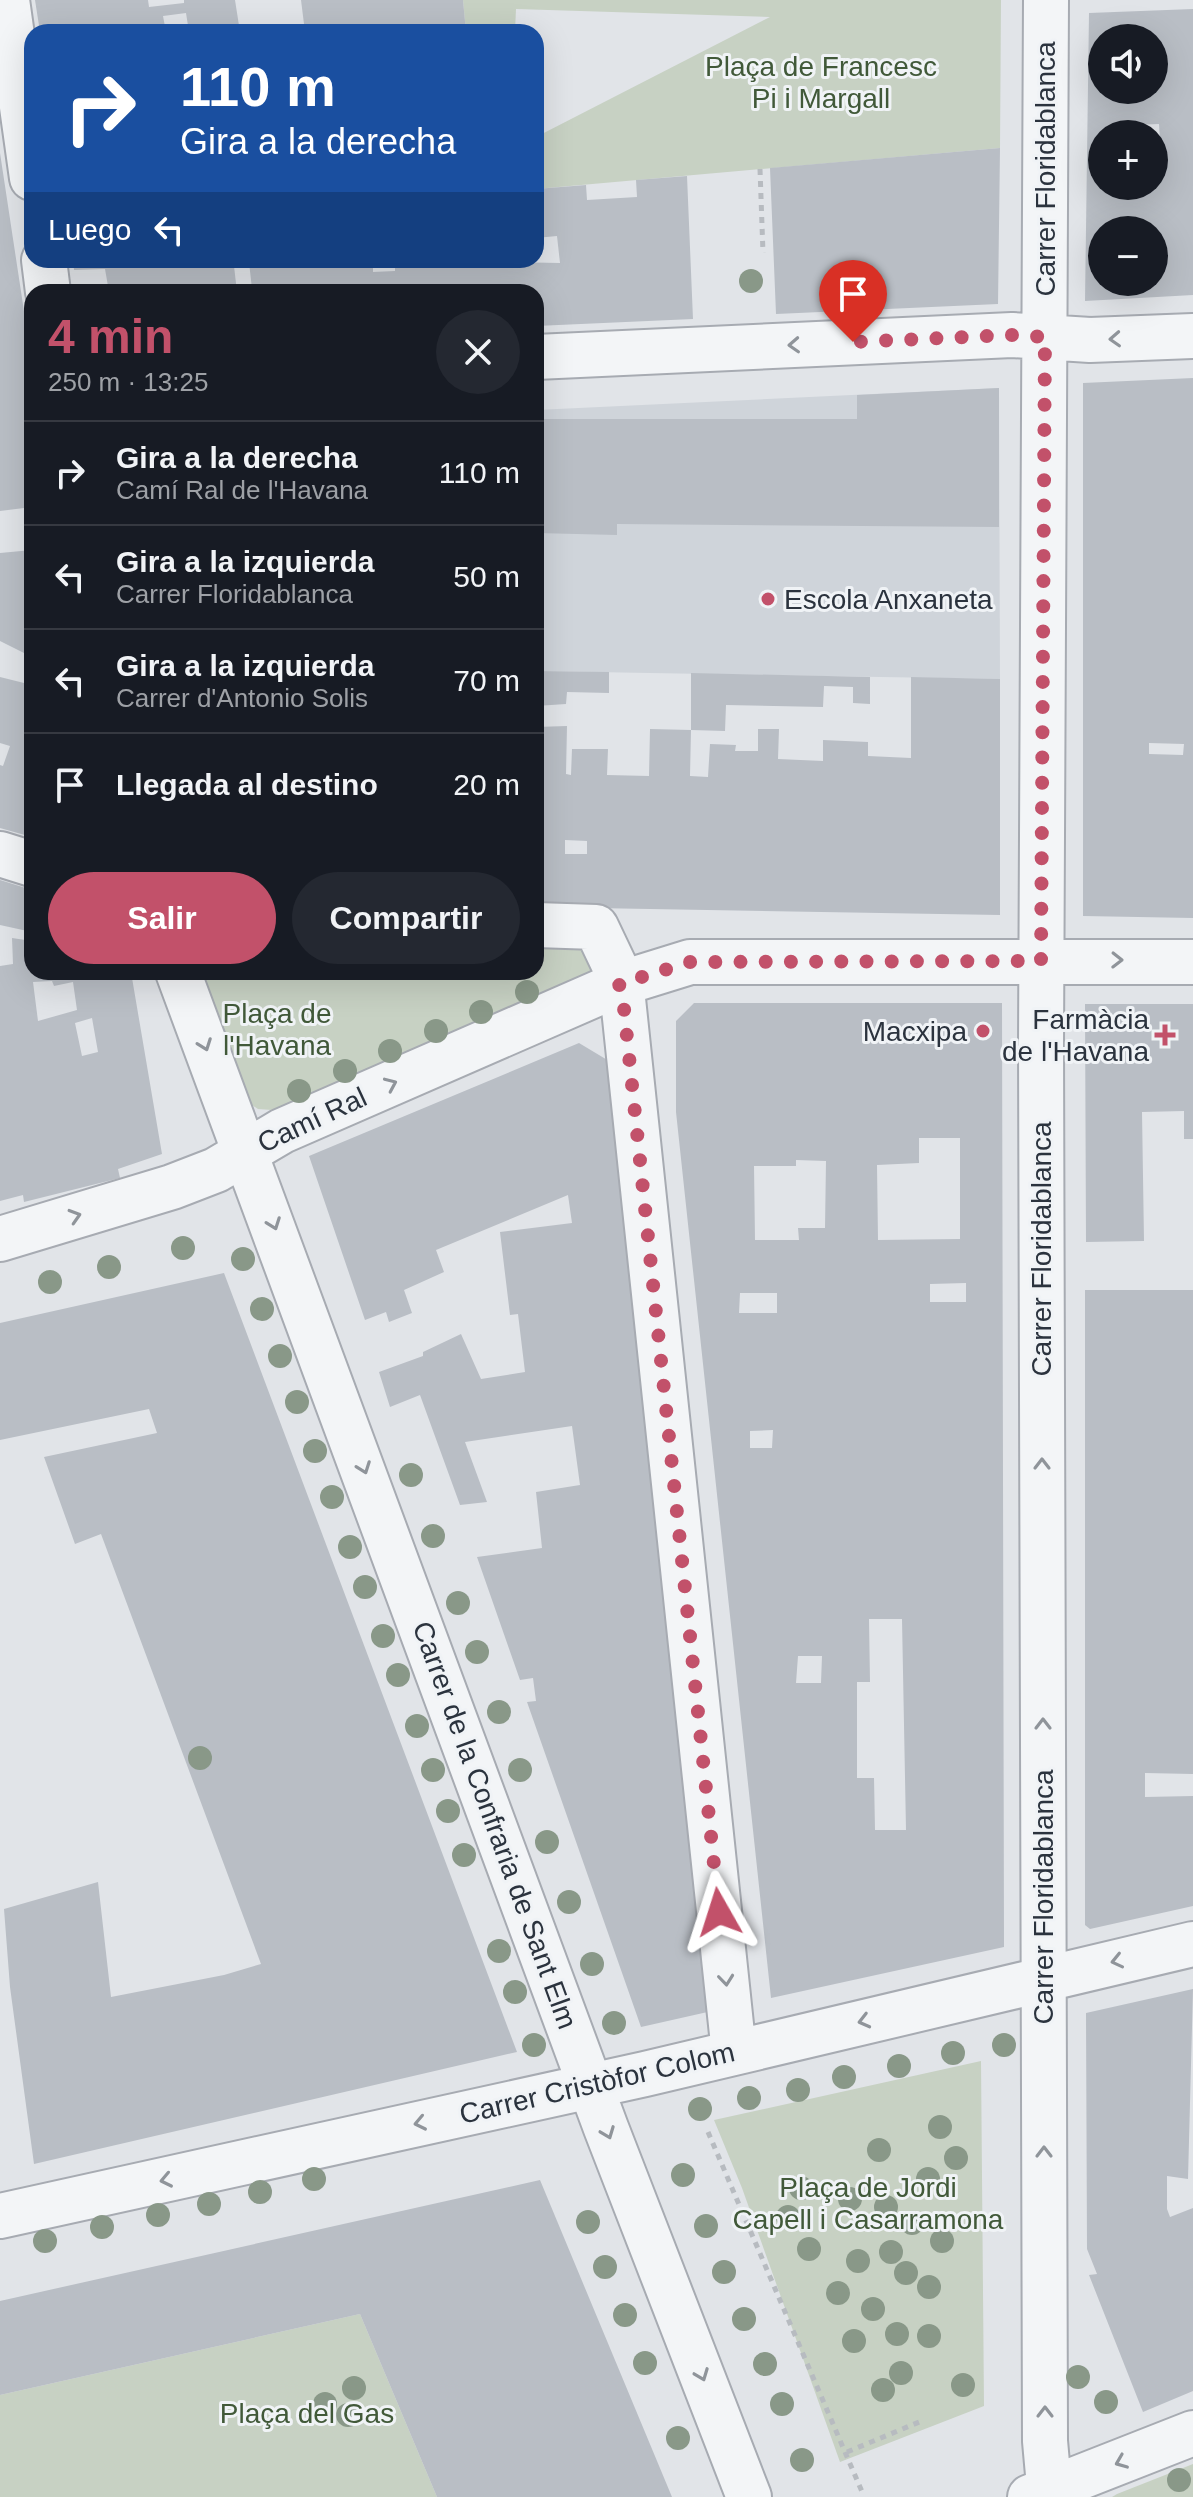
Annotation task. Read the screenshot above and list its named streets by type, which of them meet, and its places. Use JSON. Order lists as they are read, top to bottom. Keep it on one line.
{"streets":{"street":["Carrer Floridablanca","Camí Ral","Carrer de la Confraria de Sant Elm","Carrer Cristòfor Colom"]},"crossings":[["Carrer Floridablanca","Camí Ral"],["Carrer Floridablanca","Carrer Cristòfor Colom"],["Camí Ral","Carrer de la Confraria de Sant Elm"],["Carrer de la Confraria de Sant Elm","Carrer Cristòfor Colom"]],"one_way":["Camí Ral","Carrer Cristòfor Colom"],"parks":["Plaça de Francesc Pi i Margall","Plaça de l'Havana","Plaça de Jordi Capell i Casarramona","Plaça del Gas"],"places":{"other":["Escola Anxaneta","Macxipa"],"health":["Farmàcia de l'Havana"]},"page":{"map_buttons":["+","−"],"turn":["110 m","Gira a la derecha"],"then":"Luego","heading":["4 min","250 m · 13:25"],"list":[{"name":"Gira a la derecha","note":"Camí Ral de l'Havana","value":"110 m"},{"name":"Gira a la izquierda","note":"Carrer Floridablanca","value":"50 m"},{"name":"Gira a la izquierda","note":"Carrer d'Antonio Solis","value":"70 m"},{"name":"Llegada al destino","value":"20 m"}],"buttons":["Salir","Compartir"]}}
